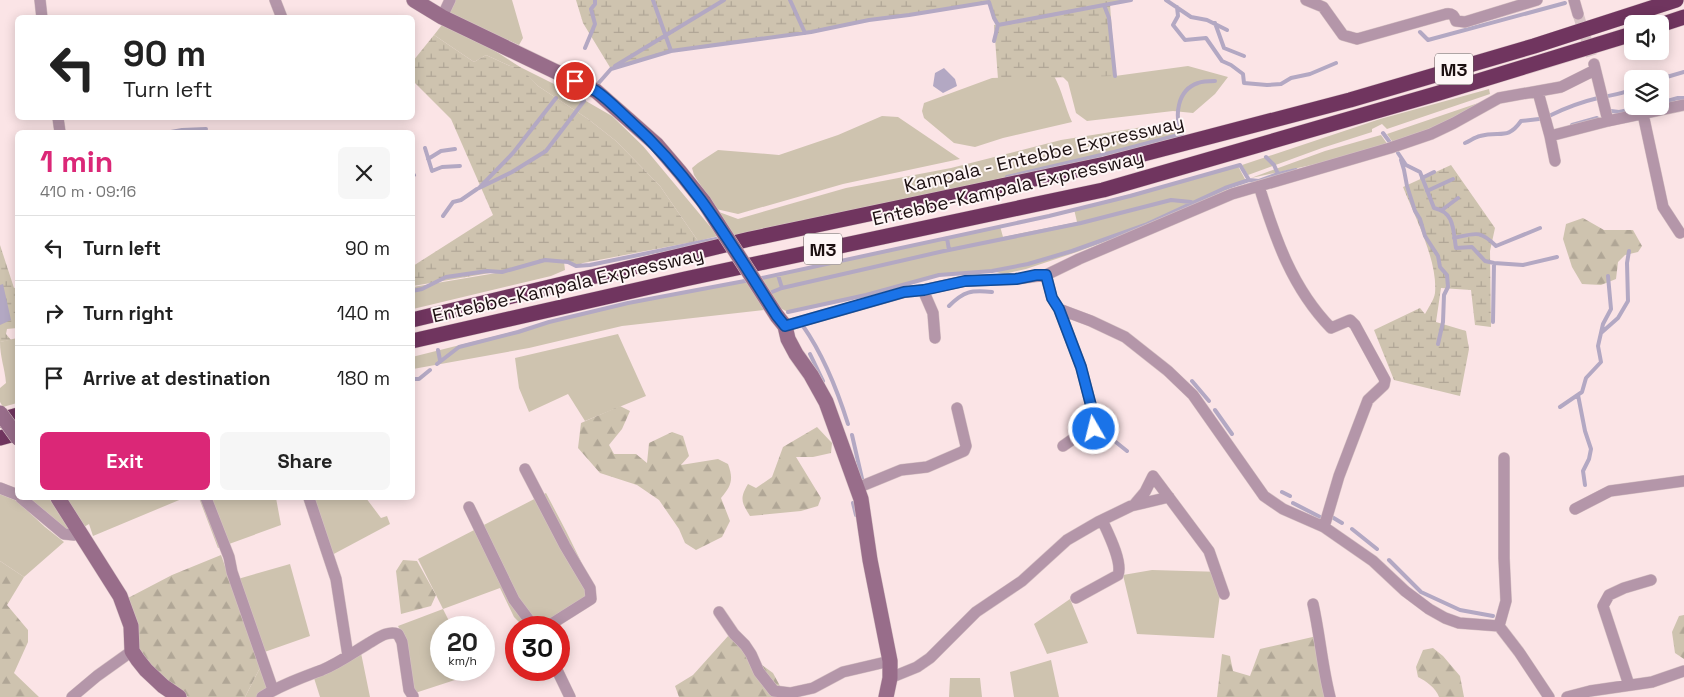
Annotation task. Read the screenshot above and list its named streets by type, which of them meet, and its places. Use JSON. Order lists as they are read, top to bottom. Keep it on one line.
{"streets":{"highway":["M3","Kampala - Entebbe Expressway","Entebbe-Kampala Expressway"]},"page":{"turn":["90 m","Turn left"],"heading":["1 min","410 m · 09:16"],"list":[{"name":"Turn left","value":"90 m"},{"name":"Turn right","value":"140 m"},{"name":"Arrive at destination","value":"180 m"}],"buttons":["Exit","Share"],"speed":"20 km/h","limit":"30"}}
